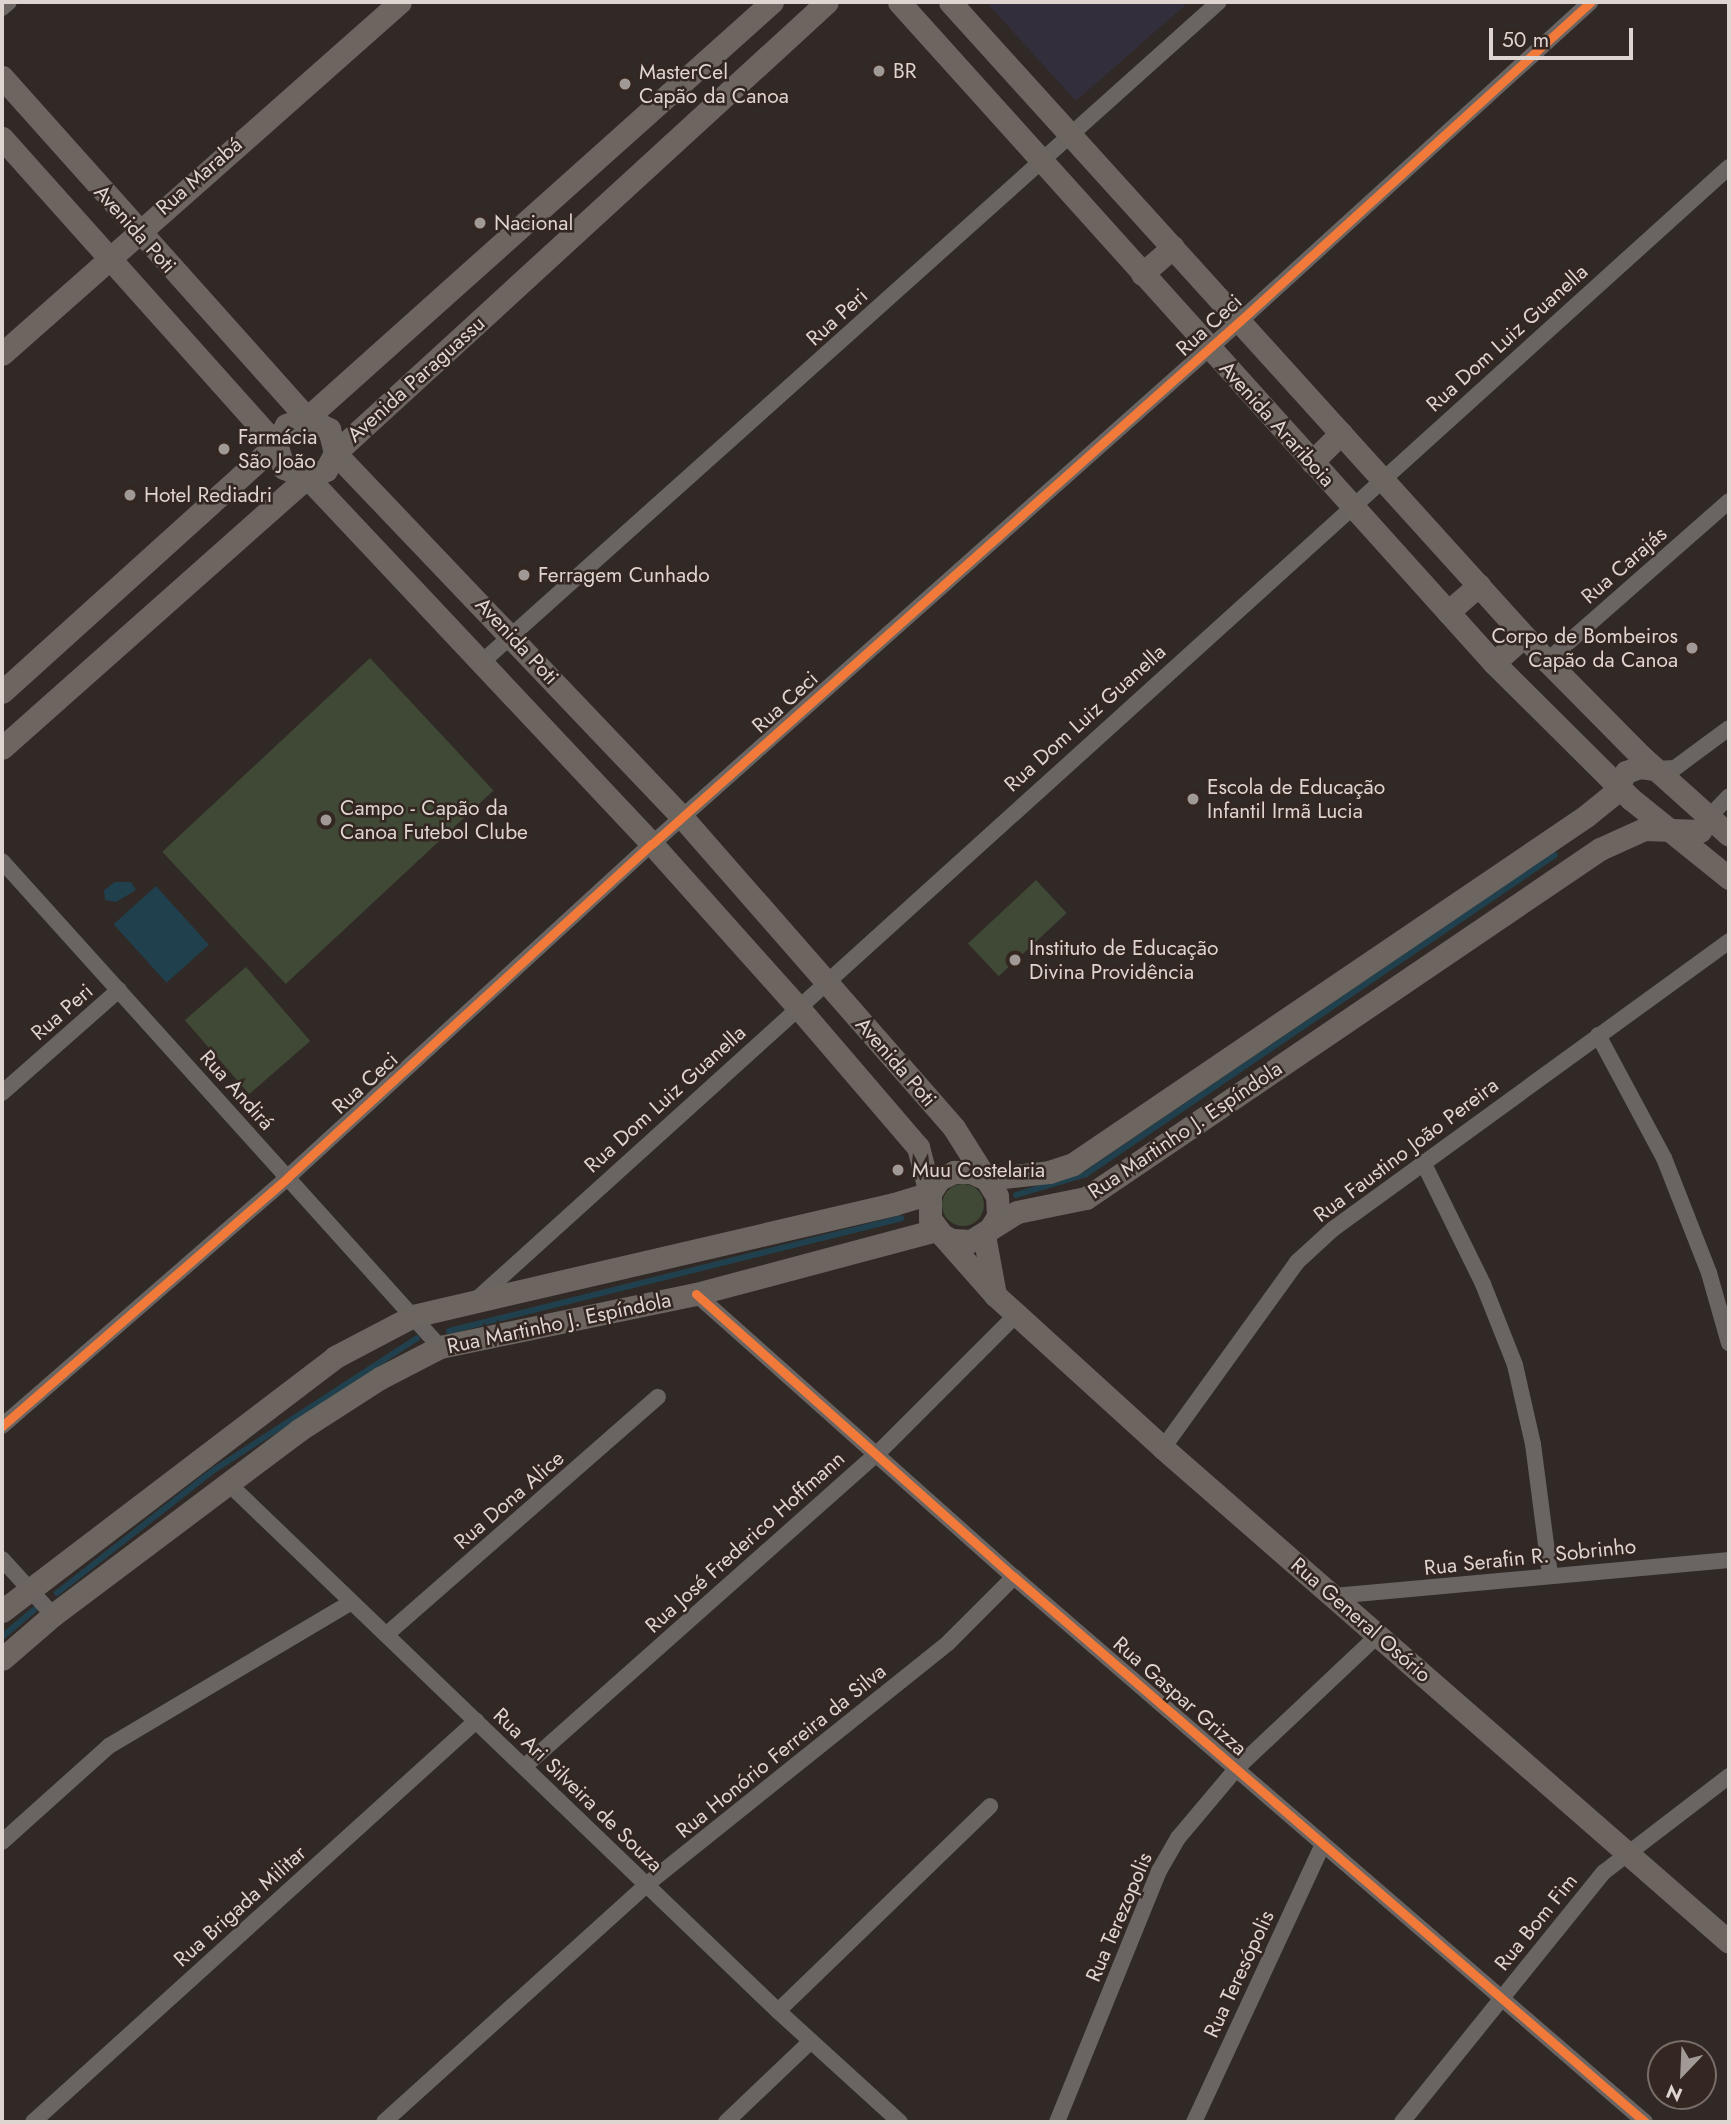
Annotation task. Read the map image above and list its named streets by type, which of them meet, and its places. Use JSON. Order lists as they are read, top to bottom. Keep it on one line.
{"streets":{"main road":["Rua Marabá","Avenida Poti","Avenida Paraguassu","Avenida Arariboia","Rua Martinho J. Espíndola","Rua General Osório"],"street":["Rua Peri","Rua Ceci","Rua Dom Luiz Guanella","Rua Carajás","Rua Andirá","Rua Faustino João Pereira","Rua Dona Alice","Rua José Frederico Hoffmann","Rua Serafin R. Sobrinho","Rua Gaspar Grizza","Rua Honório Ferreira da Silva","Rua Ari Silveira de Souza","Rua Brigada Militar","Rua Terezopolis","Rua Bom Fim","Rua Teresópolis"]},"crossings":[["Rua Marabá","Avenida Poti"],["Avenida Poti","Rua Peri"],["Avenida Poti","Rua Ceci"],["Avenida Poti","Rua Dom Luiz Guanella"],["Avenida Poti","Avenida Paraguassu"],["Avenida Poti","Rua Martinho J. Espíndola"],["Avenida Poti","Rua General Osório"],["Rua Peri","Avenida Arariboia"],["Rua Peri","Rua Andirá"],["Rua Ceci","Avenida Arariboia"],["Rua Ceci","Rua Andirá"],["Rua Dom Luiz Guanella","Avenida Arariboia"],["Rua Dom Luiz Guanella","Rua Martinho J. Espíndola"],["Avenida Arariboia","Rua Carajás"],["Avenida Arariboia","Rua Martinho J. Espíndola"],["Rua Andirá","Rua Martinho J. Espíndola"],["Rua Martinho J. Espíndola","Rua General Osório"],["Rua Martinho J. Espíndola","Rua Gaspar Grizza"],["Rua Martinho J. Espíndola","Rua Ari Silveira de Souza"],["Rua Faustino João Pereira","Rua General Osório"],["Rua Dona Alice","Rua Ari Silveira de Souza"],["Rua José Frederico Hoffmann","Rua General Osório"],["Rua José Frederico Hoffmann","Rua Gaspar Grizza"],["Rua José Frederico Hoffmann","Rua Ari Silveira de Souza"],["Rua Serafin R. Sobrinho","Rua General Osório"],["Rua General Osório","Rua Terezopolis"],["Rua General Osório","Rua Bom Fim"],["Rua Gaspar Grizza","Rua Honório Ferreira da Silva"],["Rua Gaspar Grizza","Rua Terezopolis"],["Rua Gaspar Grizza","Rua Bom Fim"],["Rua Gaspar Grizza","Rua Teresópolis"],["Rua Honório Ferreira da Silva","Rua Ari Silveira de Souza"],["Rua Ari Silveira de Souza","Rua Brigada Militar"]],"places":["BR","MasterCel Capão da Canoa","Nacional","Farmácia São João","Hotel Rediadri","Ferragem Cunhado","Corpo de Bombeiros Capão da Canoa","Escola de Educação Infantil Irmã Lucia","Campo - Capão da Canoa Futebol Clube","Instituto de Educação Divina Providência","Muu Costelaria"],"scale_bar":"50 m","north":"bottom left"}
